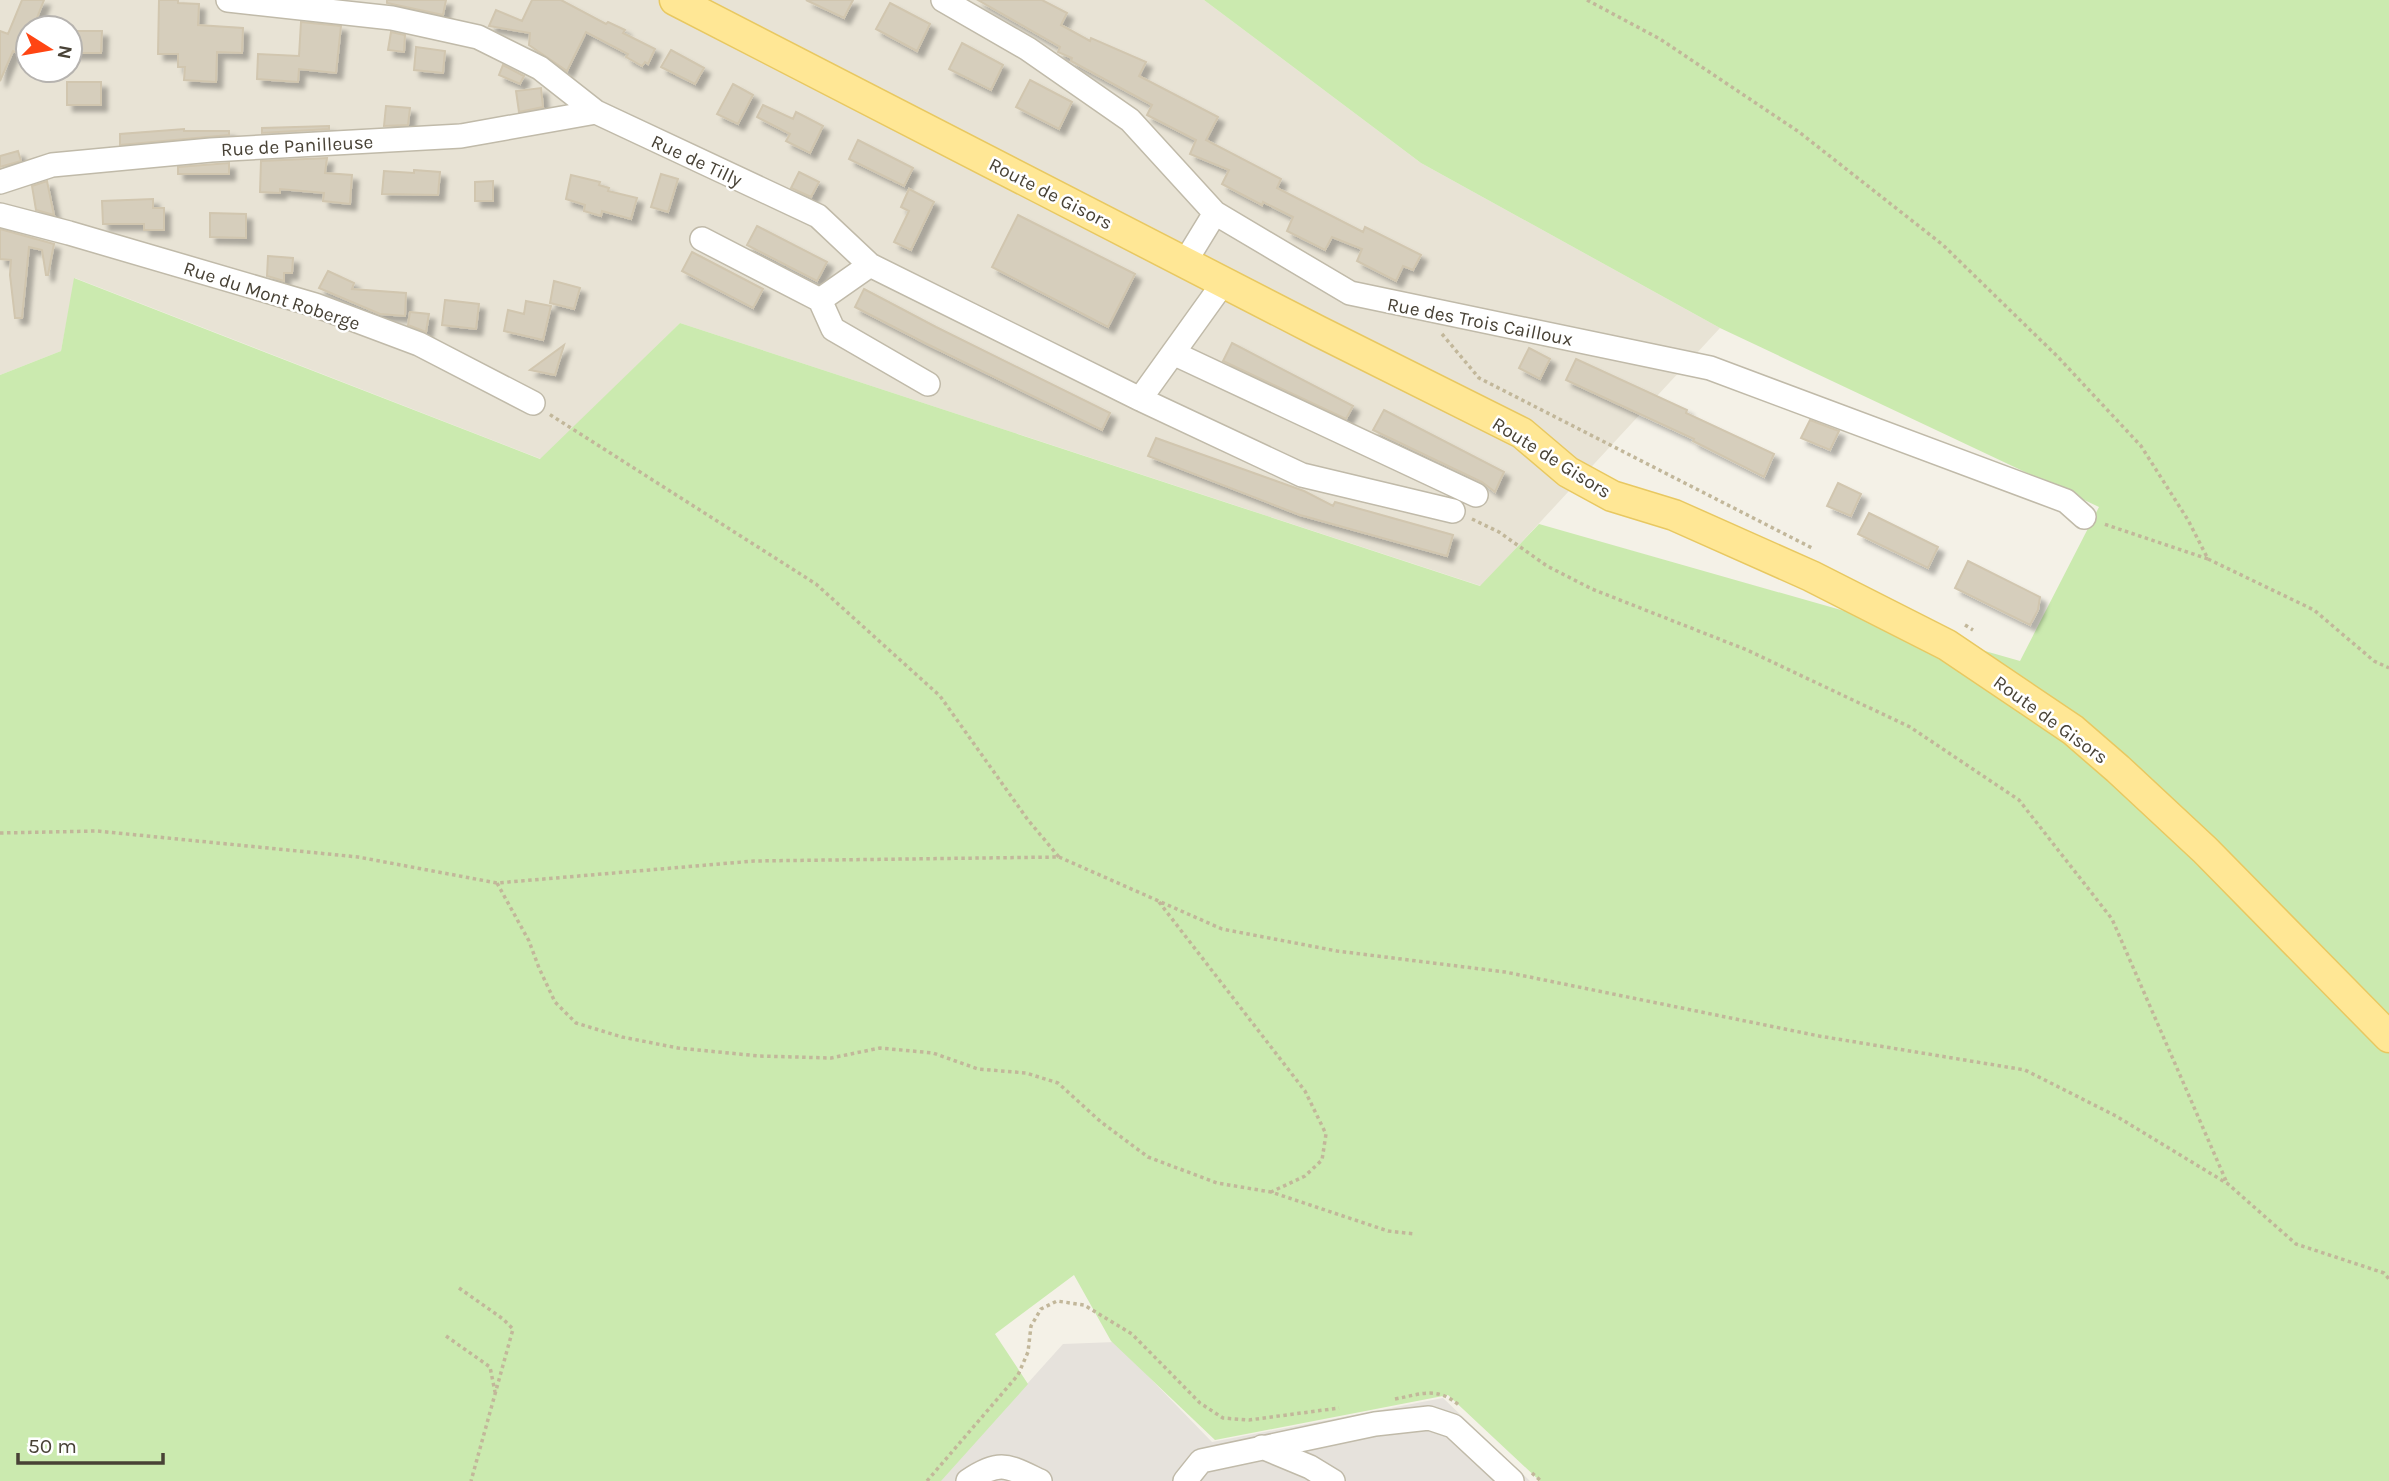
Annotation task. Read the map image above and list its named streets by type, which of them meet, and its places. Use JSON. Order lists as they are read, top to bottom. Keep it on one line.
{"streets":{"main road":["Route de Gisors"],"street":["Rue de Panilleuse","Rue de Tilly","Rue du Mont Roberge","Rue des Trois Cailloux"]},"crossings":[["Rue de Panilleuse","Rue de Tilly"]],"scale_bar":"50 m","north":"right"}
